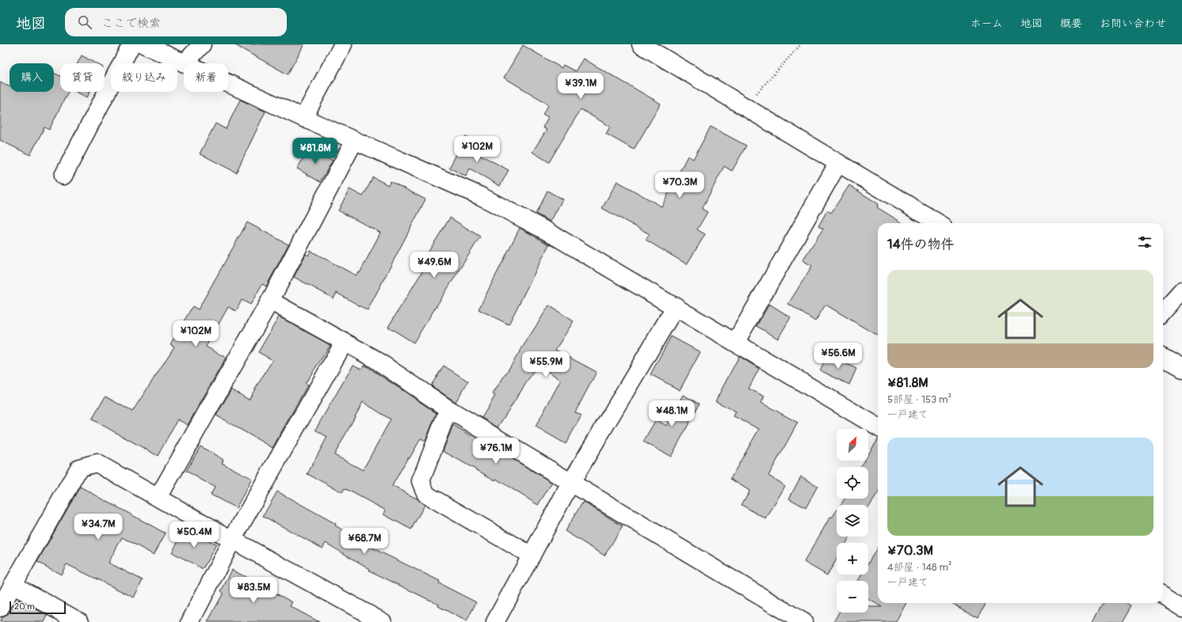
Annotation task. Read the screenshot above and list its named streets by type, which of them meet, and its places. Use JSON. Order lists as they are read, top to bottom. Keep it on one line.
{"scale_bar":"20 m","north":"top right","page":{"header":"地図","search":"ここで検索","nav":["ホーム","地図","概要","お問い合わせ"],"chip":["購入","賃貸","絞り込み","新着"],"price":["¥39.1M","¥102M","¥81.8M","¥70.3M","¥49.6M","¥102M","¥56.6M","¥55.9M","¥48.1M","¥76.1M","¥34.7M","¥50.4M","¥68.7M","¥83.5M"],"heading":"14件の物件","list":[{"name":"¥81.8M","note":"5部屋 · 153 m² · 一戸建て"},{"name":"¥70.3M","note":"4部屋 · 148 m² · 一戸建て"}],"map_buttons":["+","−"],"scale":"20 m"}}
